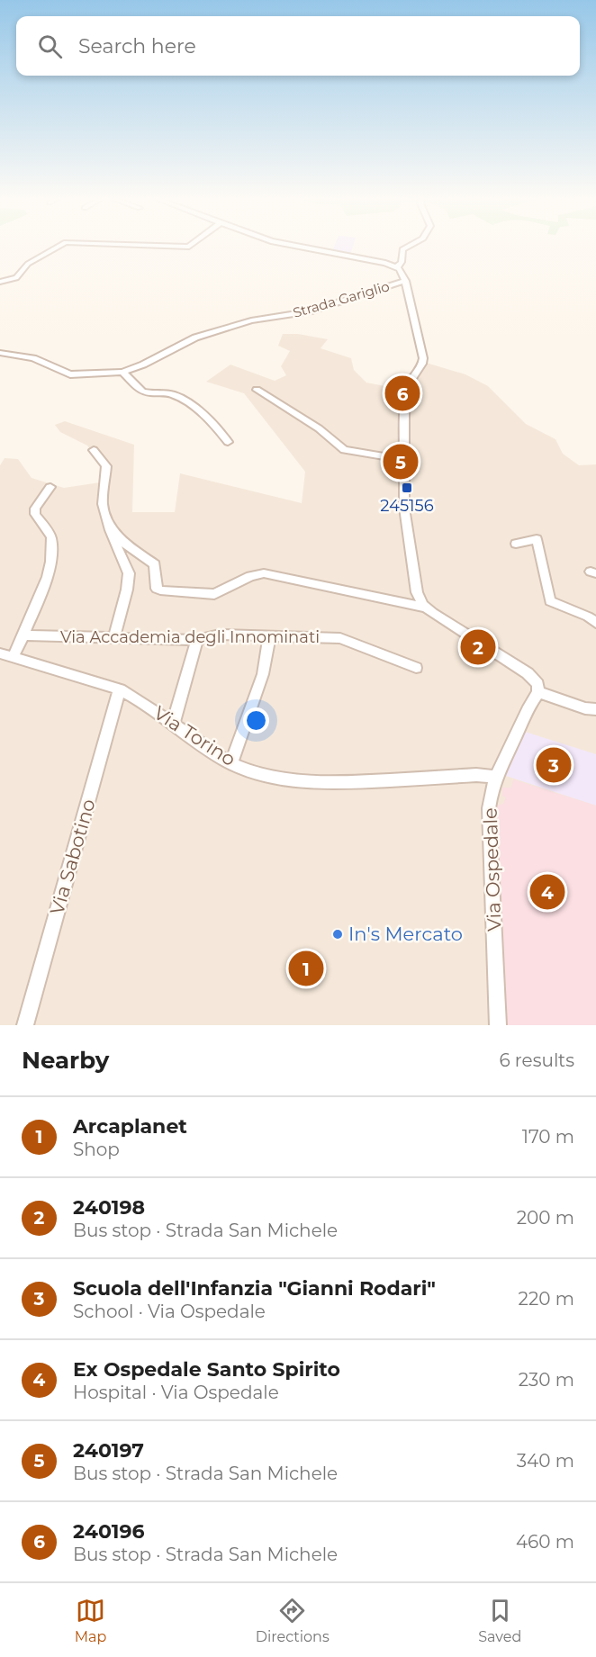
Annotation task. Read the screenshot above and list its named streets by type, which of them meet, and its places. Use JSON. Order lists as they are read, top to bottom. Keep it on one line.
{"streets":{"street":["Strada Gariglio","Via Accademia degli Innominati","Via Torino","Via Sabotino","Via Ospedale"]},"crossings":[["Via Torino","Via Sabotino"],["Via Torino","Via Ospedale"]],"places":{"transit":["245156"],"other":["In's Mercato"]},"page":{"search":"Search here","pins":["6","5","2","3","4","1"],"heading":["Nearby","6 results"],"list":[{"mark":"1","name":"Arcaplanet","note":"Shop","value":"170 m"},{"mark":"2","name":"240198","note":"Bus stop · Strada San Michele","value":"200 m"},{"mark":"3","name":"Scuola dell'Infanzia \"Gianni Rodari\"","note":"School · Via Ospedale","value":"220 m"},{"mark":"4","name":"Ex Ospedale Santo Spirito","note":"Hospital · Via Ospedale","value":"230 m"},{"mark":"5","name":"240197","note":"Bus stop · Strada San Michele","value":"340 m"},{"mark":"6","name":"240196","note":"Bus stop · Strada San Michele","value":"460 m"}],"nav":["Map","Directions","Saved"]}}
